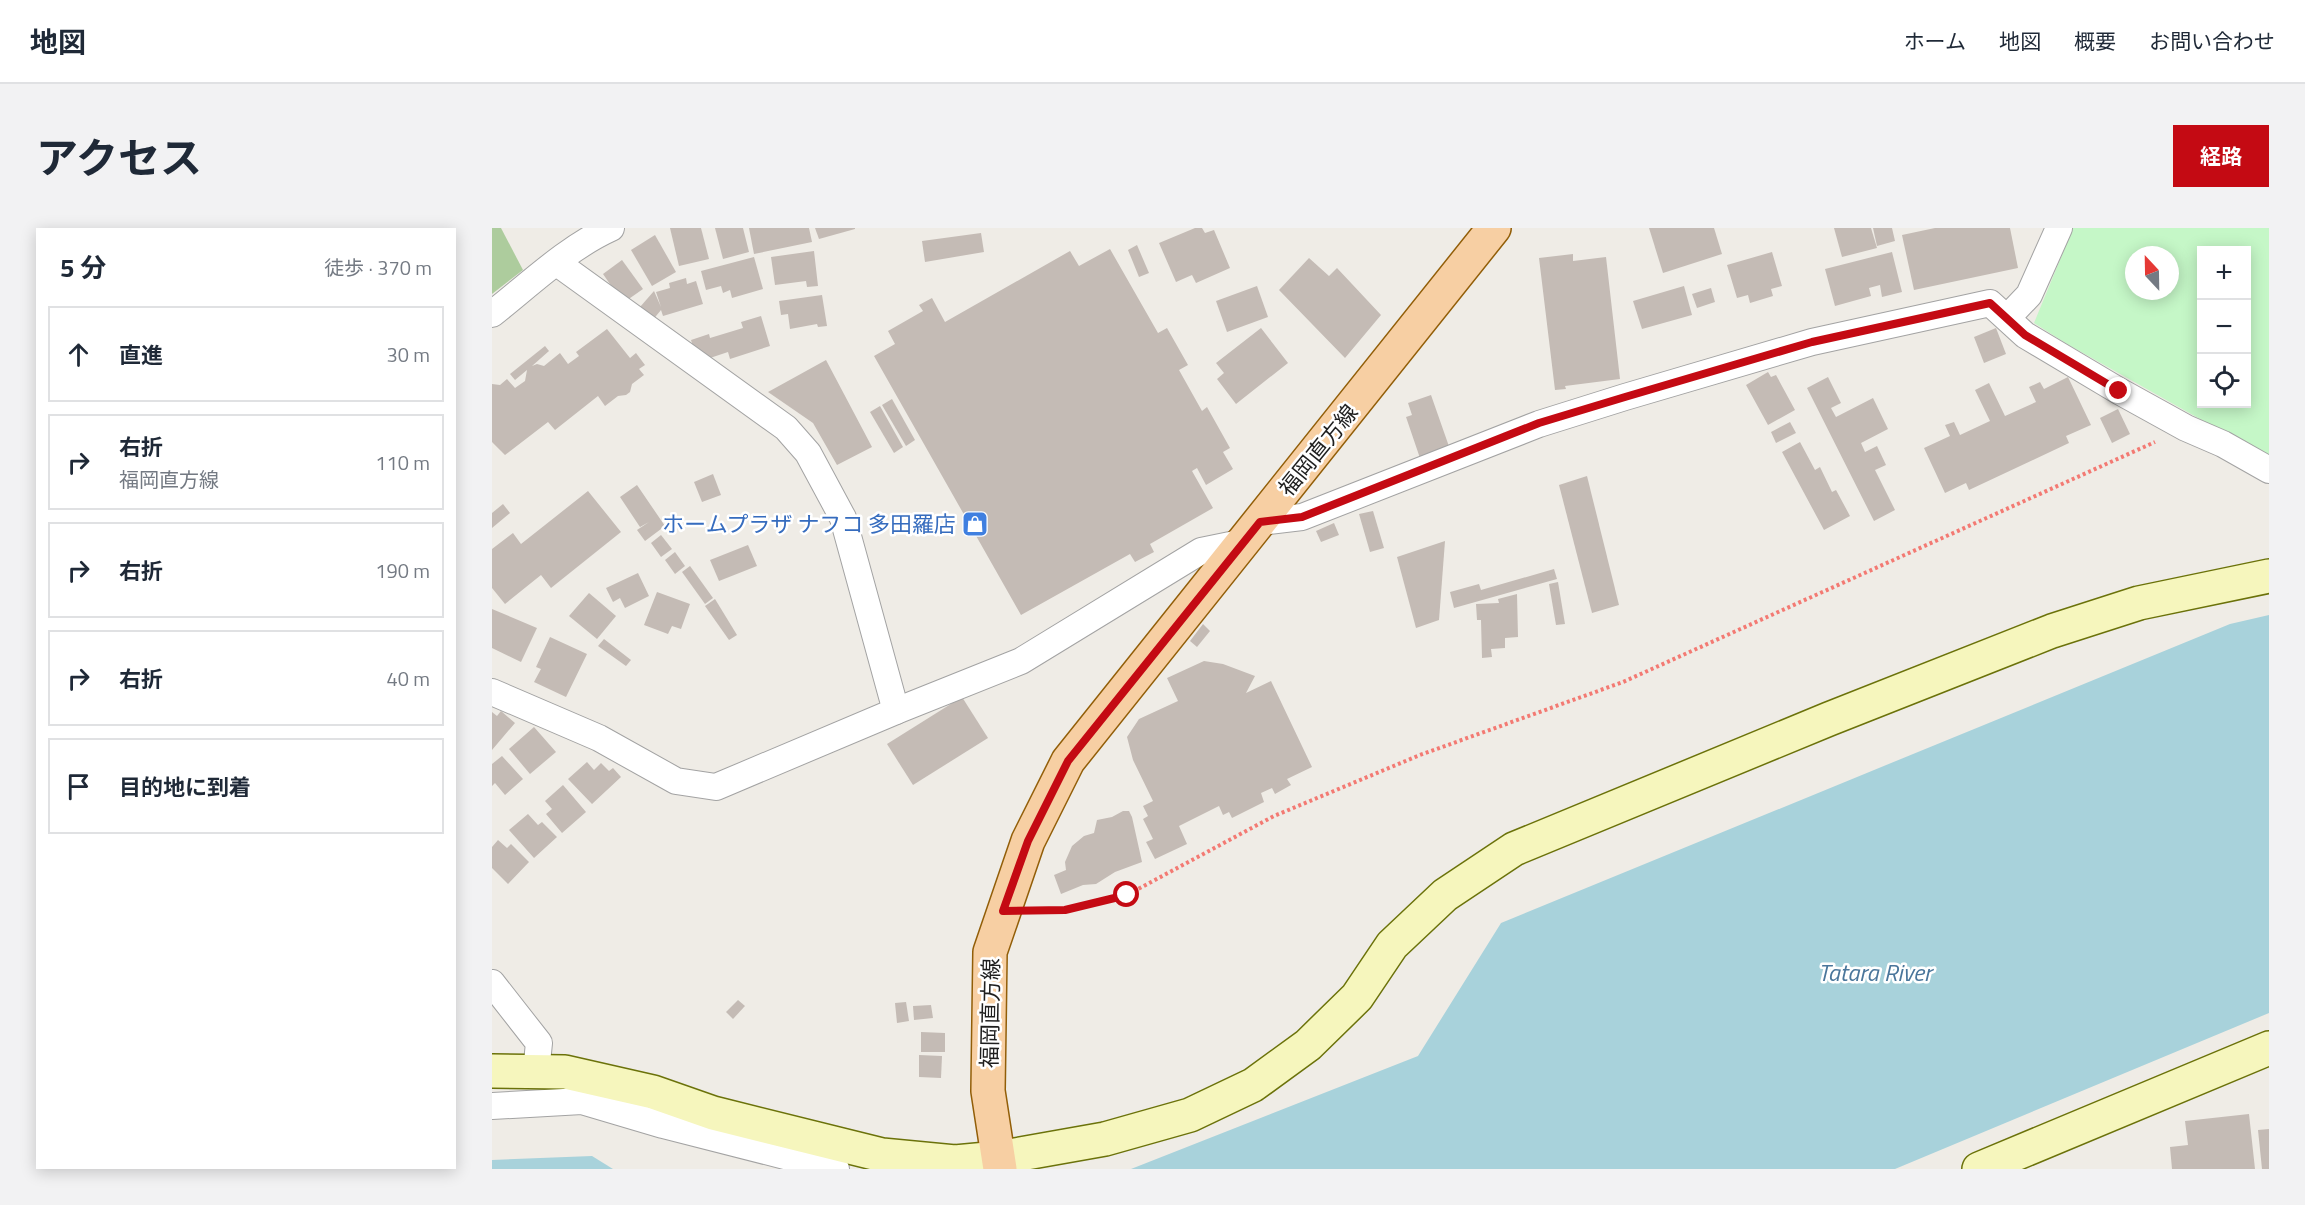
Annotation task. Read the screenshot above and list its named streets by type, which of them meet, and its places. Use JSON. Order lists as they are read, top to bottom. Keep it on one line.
{"streets":{"main road":["福岡直方線"]},"water":["Tatara River"],"places":{"shop":["ホームプラザ ナフコ 多田羅店"]},"north":"top","page":{"header":"地図","nav":["ホーム","地図","概要","お問い合わせ"],"title":"アクセス","buttons":"経路","heading":["5 分","徒歩 · 370 m"],"map_buttons":["+","−"],"list":[["直進","30 m"],["右折","福岡直方線","110 m"],["右折","190 m"],["右折","40 m"],"目的地に到着"]}}
